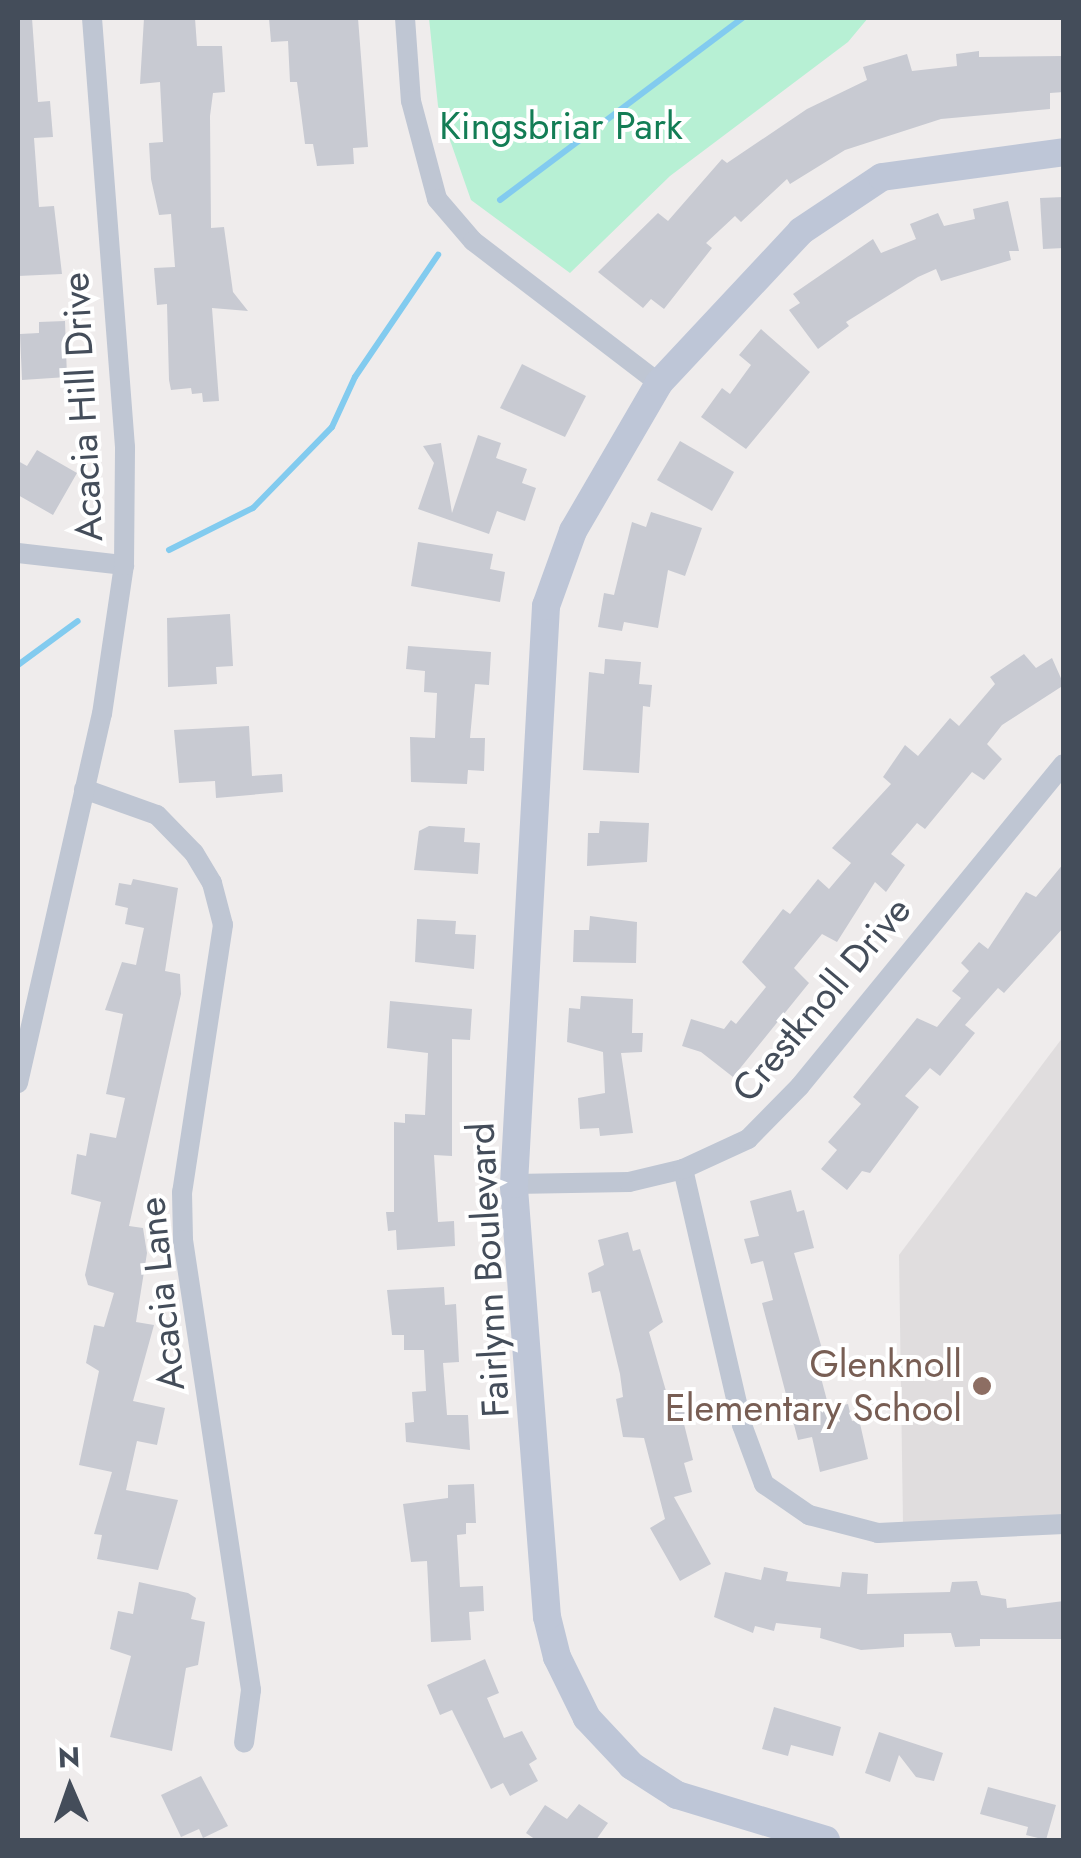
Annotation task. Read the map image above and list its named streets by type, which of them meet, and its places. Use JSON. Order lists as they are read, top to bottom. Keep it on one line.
{"streets":{"street":["Acacia Hill Drive","Crestknoll Drive","Fairlynn Boulevard","Acacia Lane"]},"crossings":[["Acacia Hill Drive","Acacia Lane"],["Crestknoll Drive","Fairlynn Boulevard"]],"parks":["Kingsbriar Park"],"places":["Glenknoll Elementary School"],"north":"top"}
